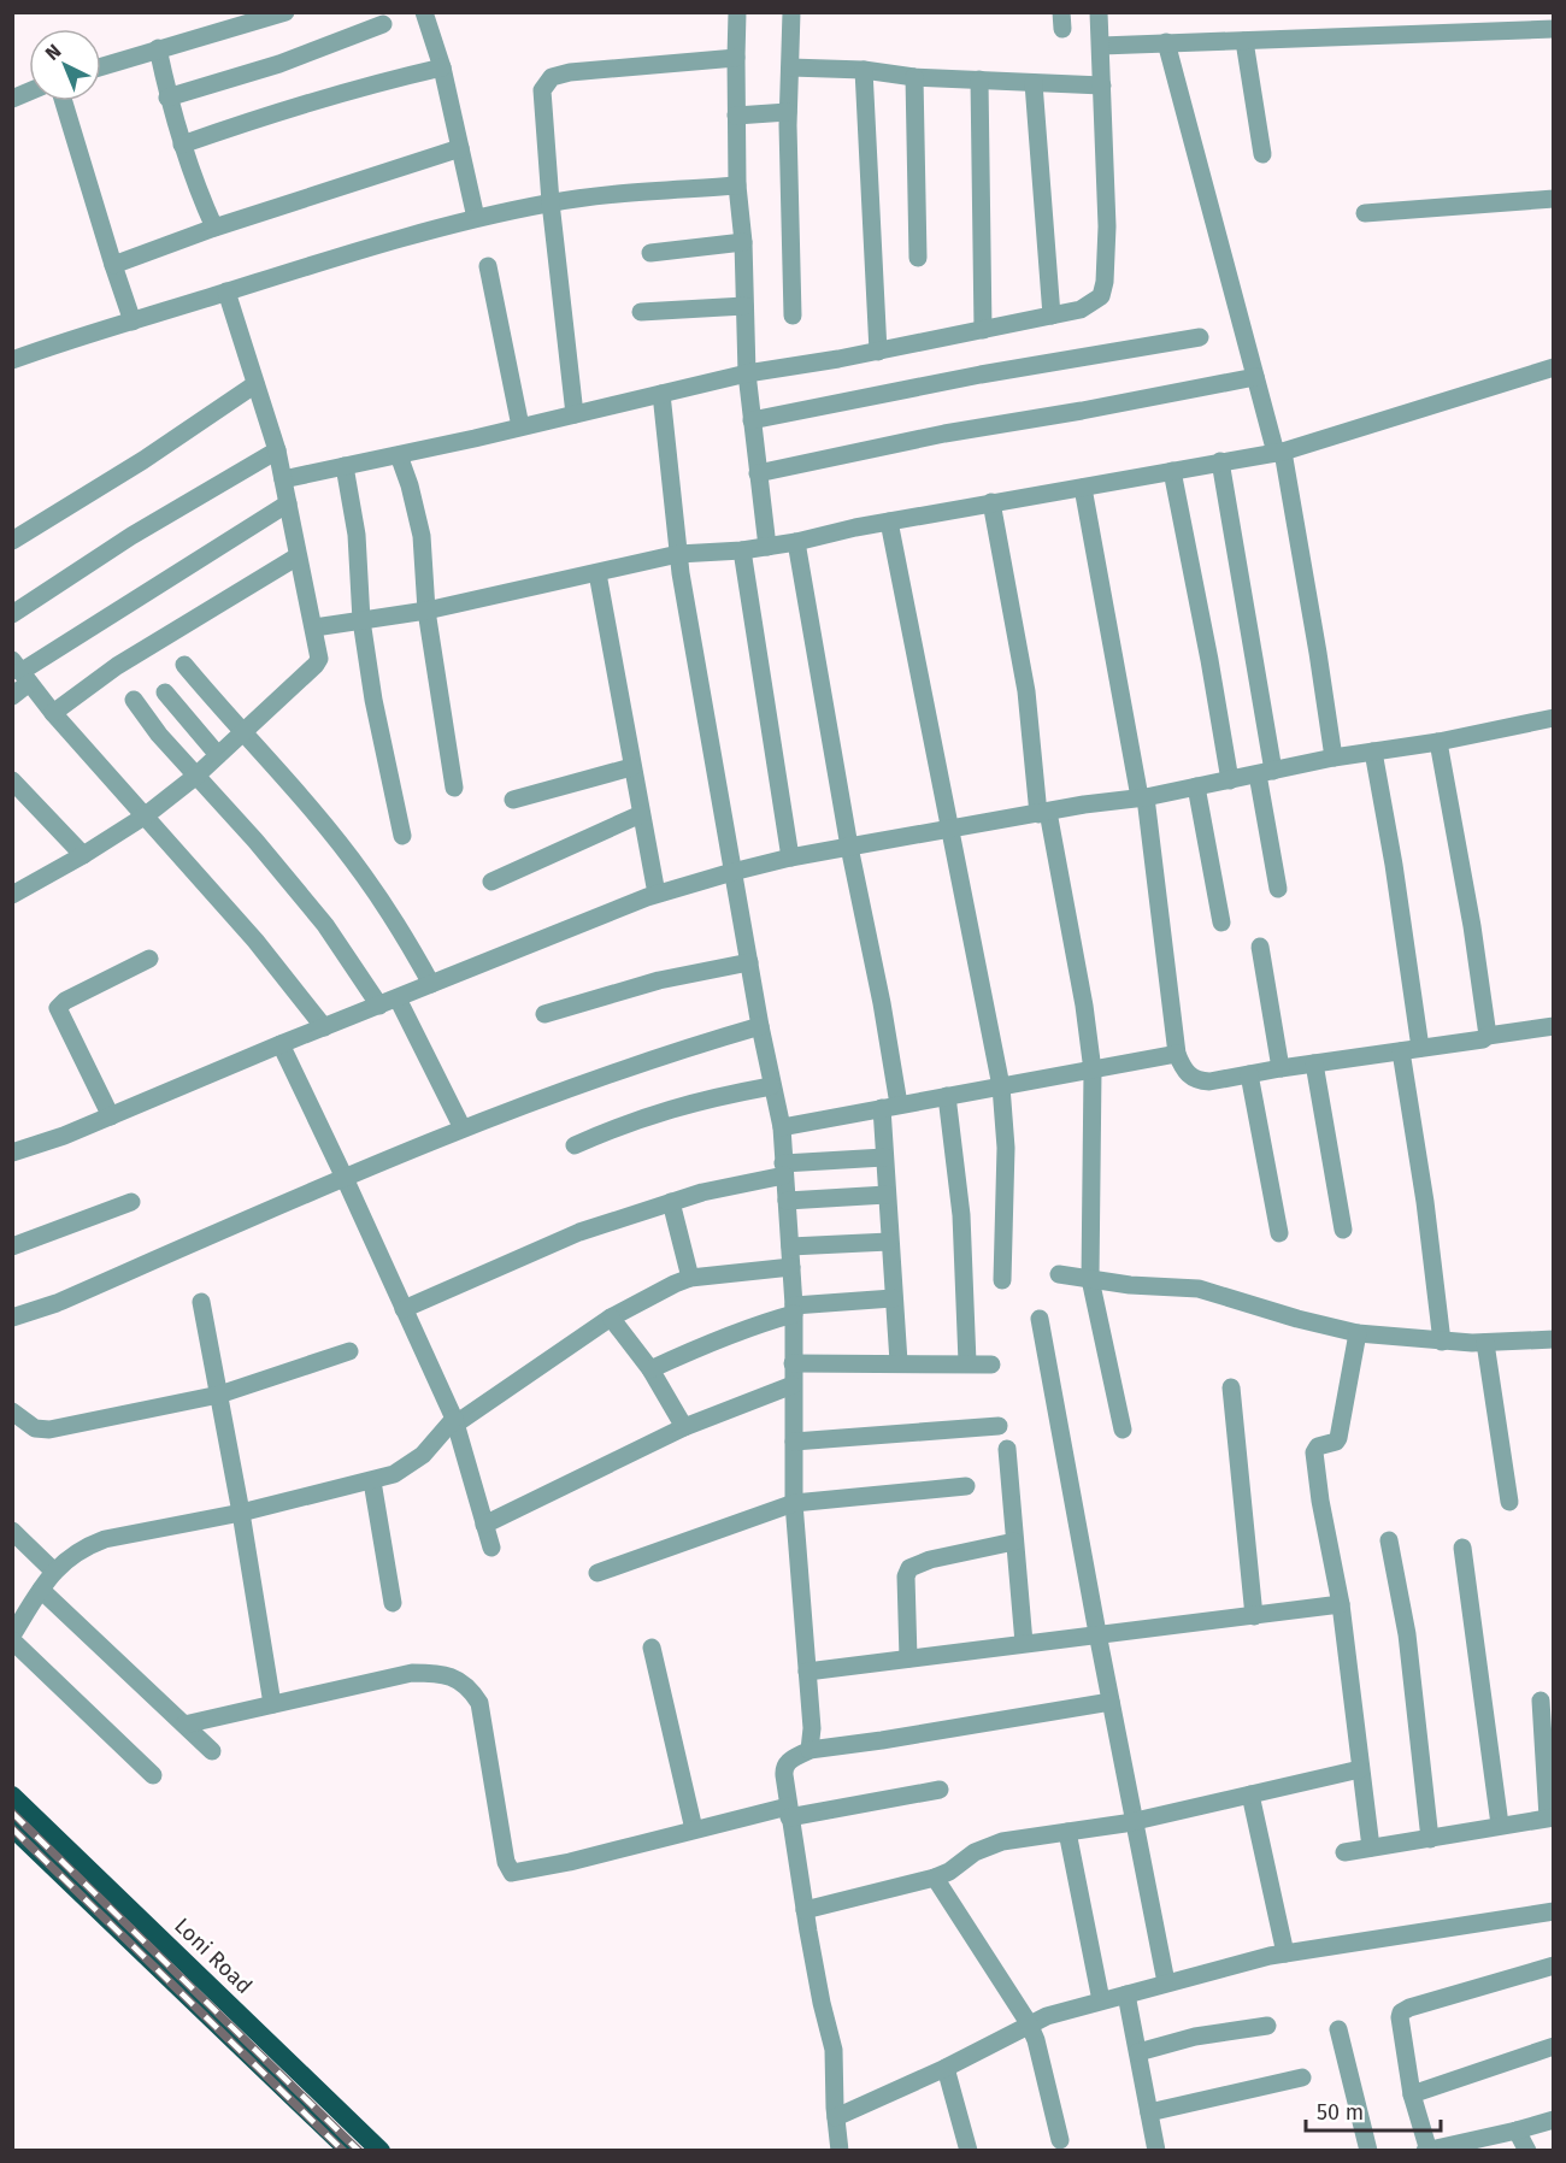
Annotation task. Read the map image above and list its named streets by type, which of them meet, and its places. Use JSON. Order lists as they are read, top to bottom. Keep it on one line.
{"streets":{"highway":["Loni Road"]},"scale_bar":"50 m","north":"top left"}
